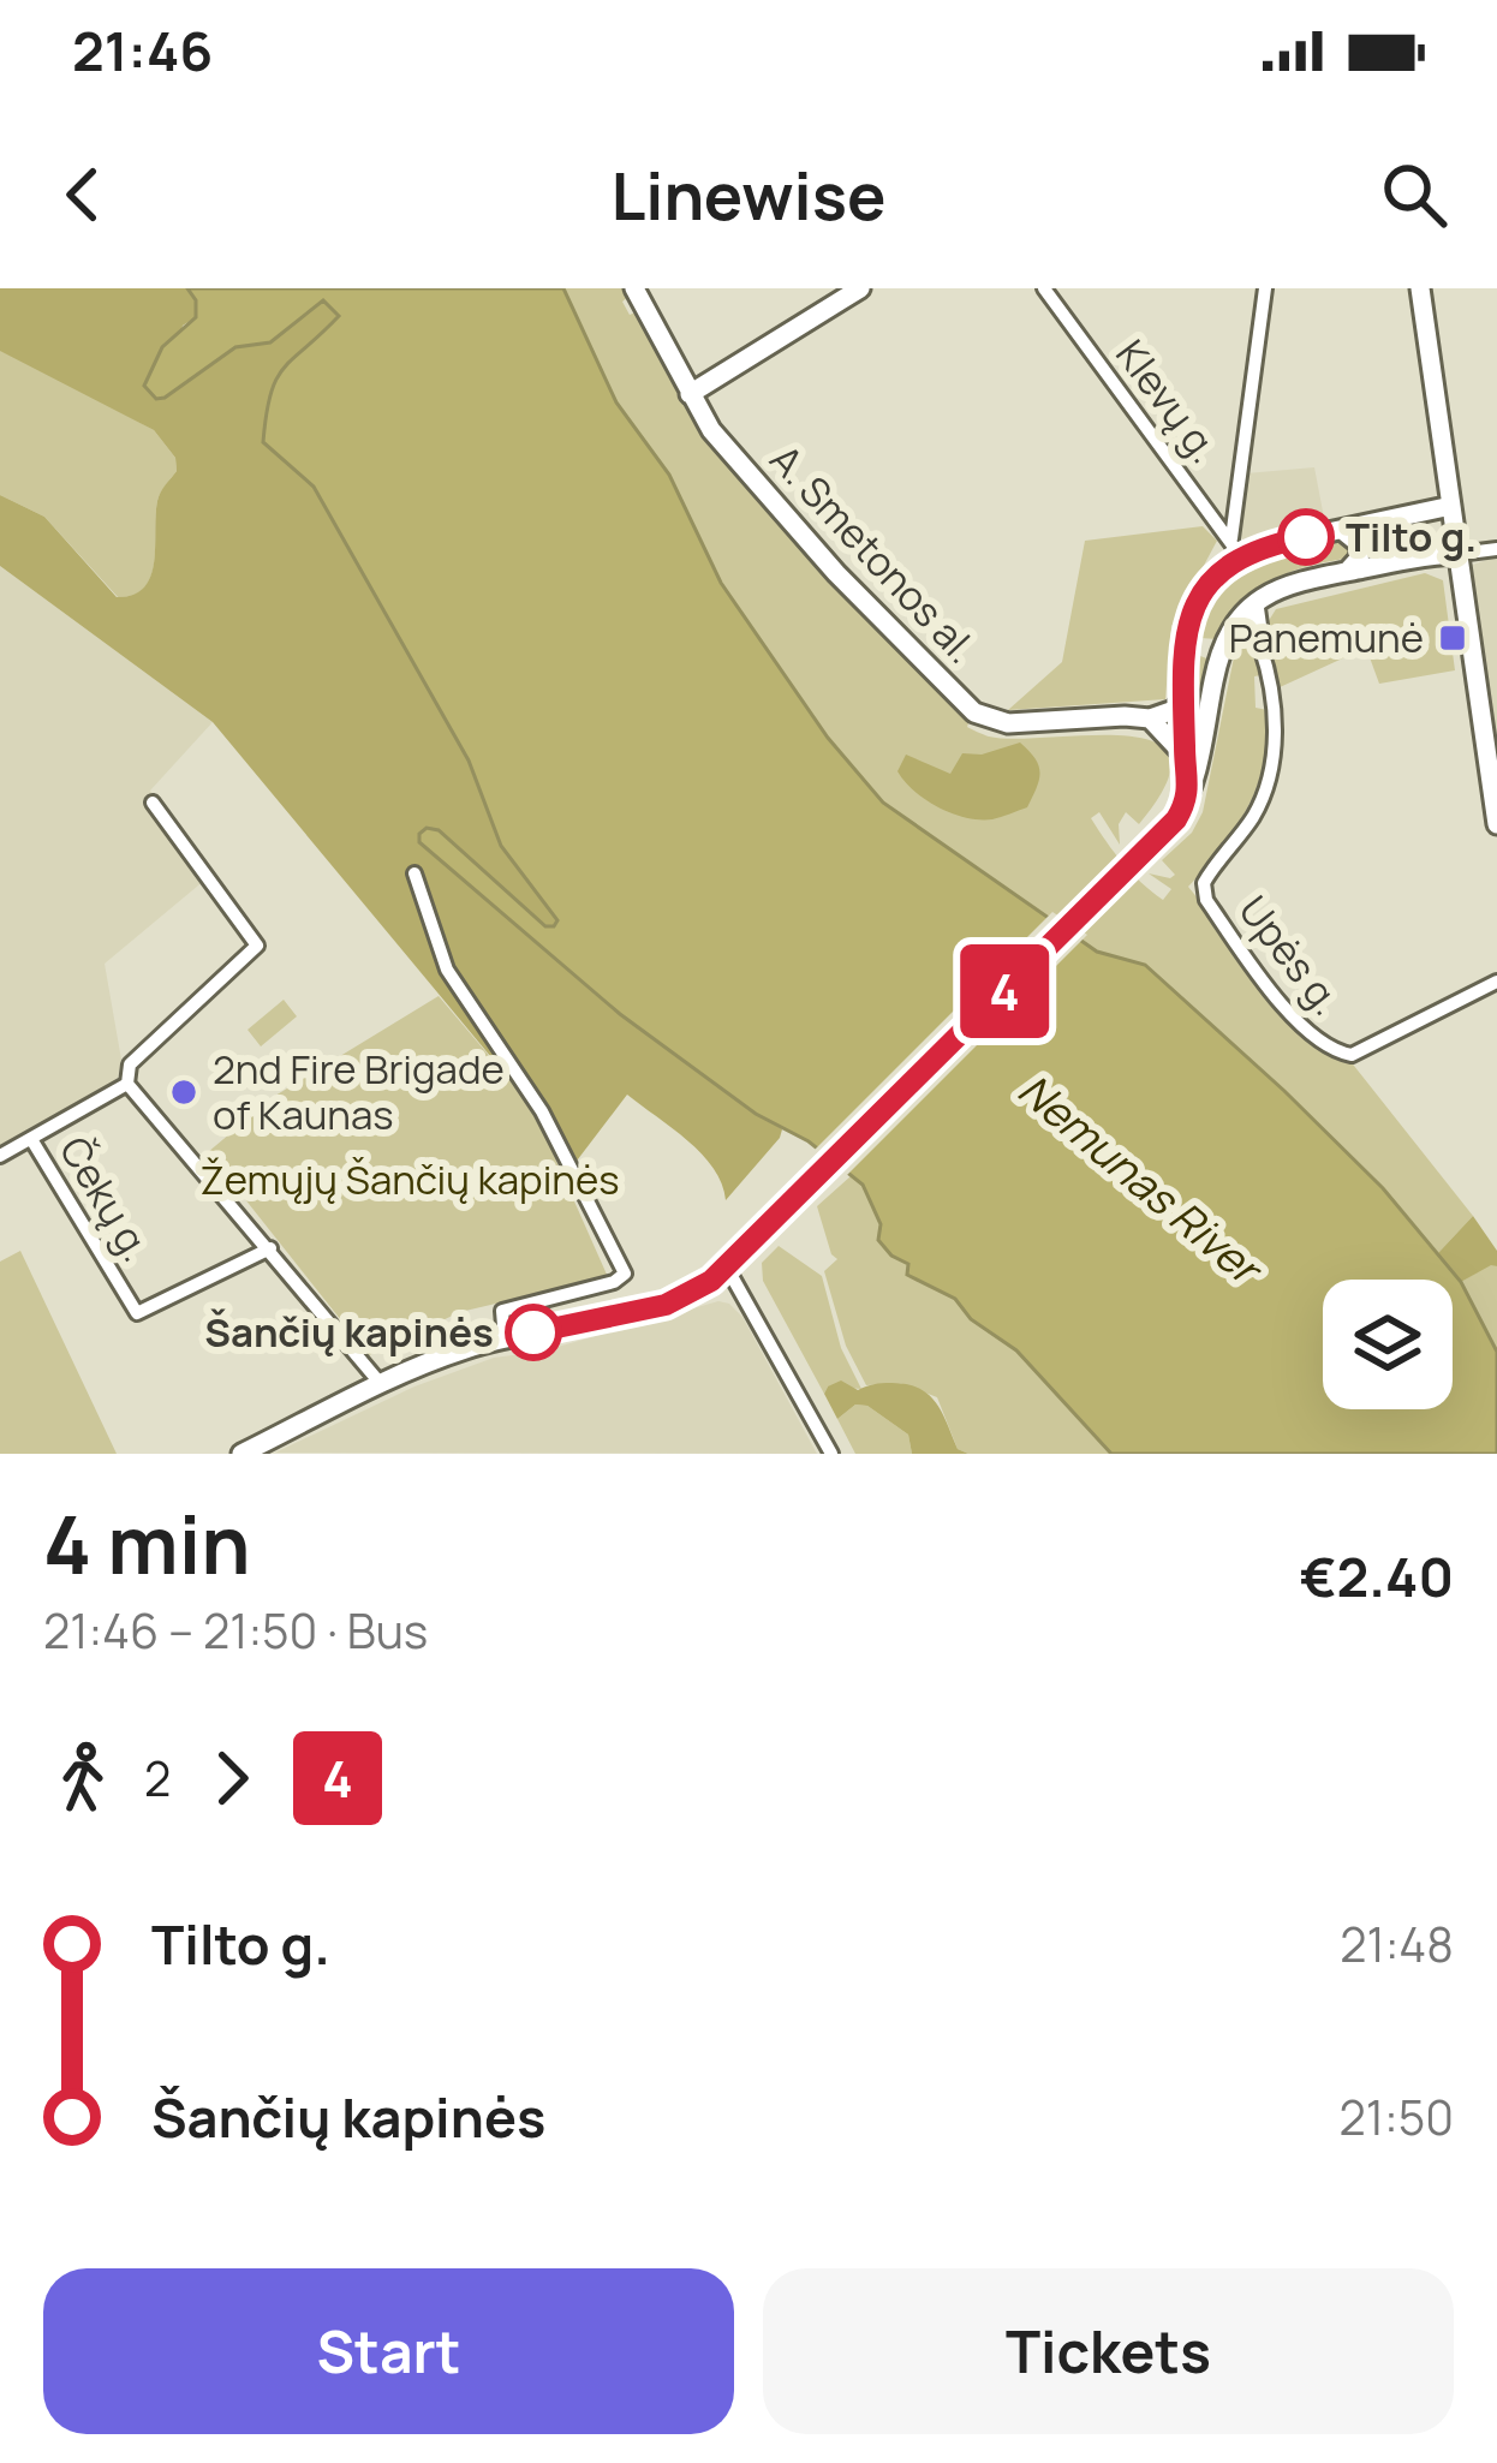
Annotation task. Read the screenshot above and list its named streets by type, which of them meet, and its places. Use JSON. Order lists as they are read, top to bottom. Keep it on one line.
{"streets":{"main road":["A. Smetonos al."],"street":["Klevų g.","Upės g.","Čekų g."]},"water":["Nemunas River"],"parks":["Žemųjų Šančių kapinės"],"places":{"other":["Tilto g.","2nd Fire Brigade of Kaunas","Šančių kapinės"],"transit":["Panemunė"]},"lines":["bus line 4"],"page":{"status":"21:46","header":"Linewise","on_map":"4","heading":["4 min","21:46 – 21:50 · Bus","€2.40"],"legs":["2","4"],"list":[{"name":"Tilto g.","value":"21:48"},{"name":"Šančių kapinės","value":"21:50"}],"buttons":["Start","Tickets"]}}
